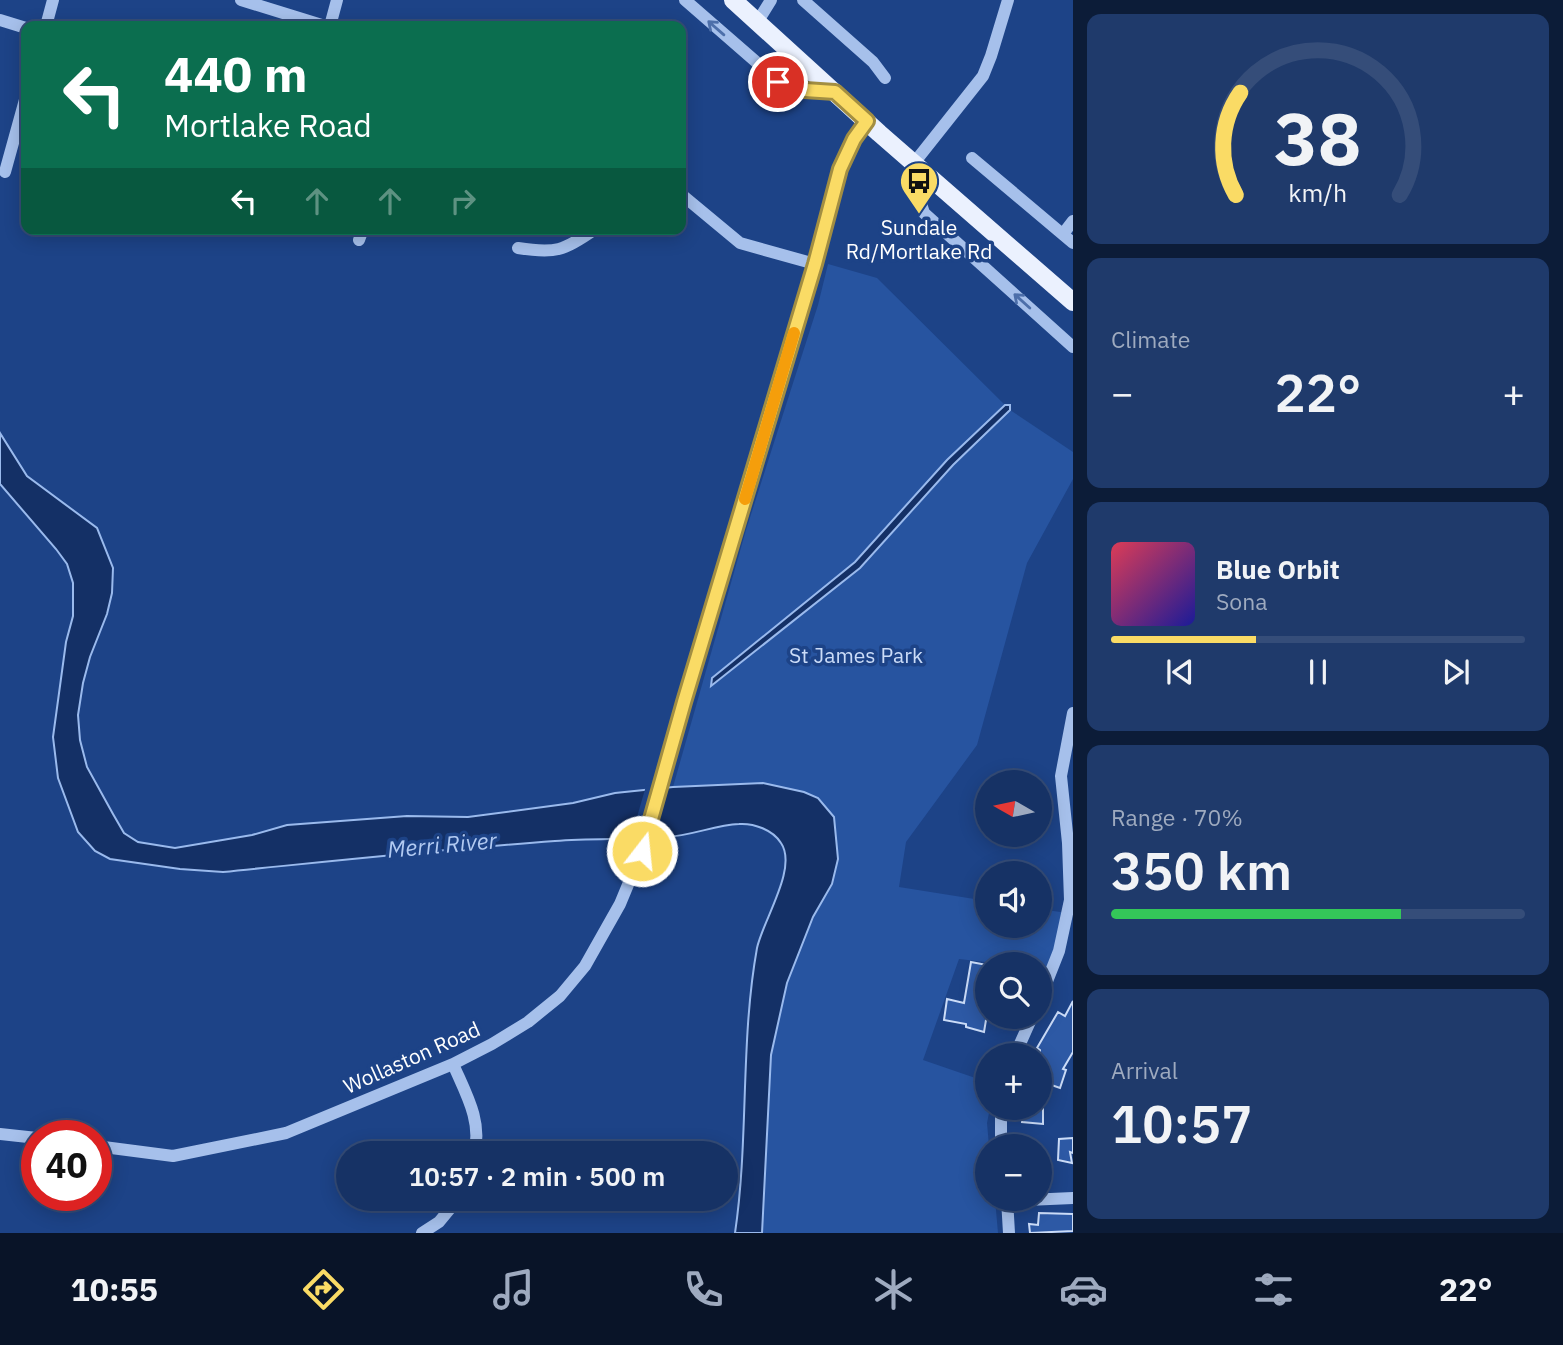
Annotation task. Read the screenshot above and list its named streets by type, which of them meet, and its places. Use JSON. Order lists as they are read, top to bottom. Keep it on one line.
{"streets":{"street":["Wollaston Road"]},"water":["Merri River"],"parks":["St James Park"],"places":{"bus stop":["Sundale Rd/Mortlake Rd"]},"north":"left","page":{"turn":["440 m","Mortlake Road"],"tile":["Climate",["Range · 70%","350 km"],["Arrival","10:57"]],"heat":["−","22°","+"],"song":["Blue Orbit","Sona"],"map_buttons":["+","−"],"limit":"40","trip":"10:57 · 2 min · 500 m","tabs":["10:55","22°"],"gauge":["38","km/h"]}}
